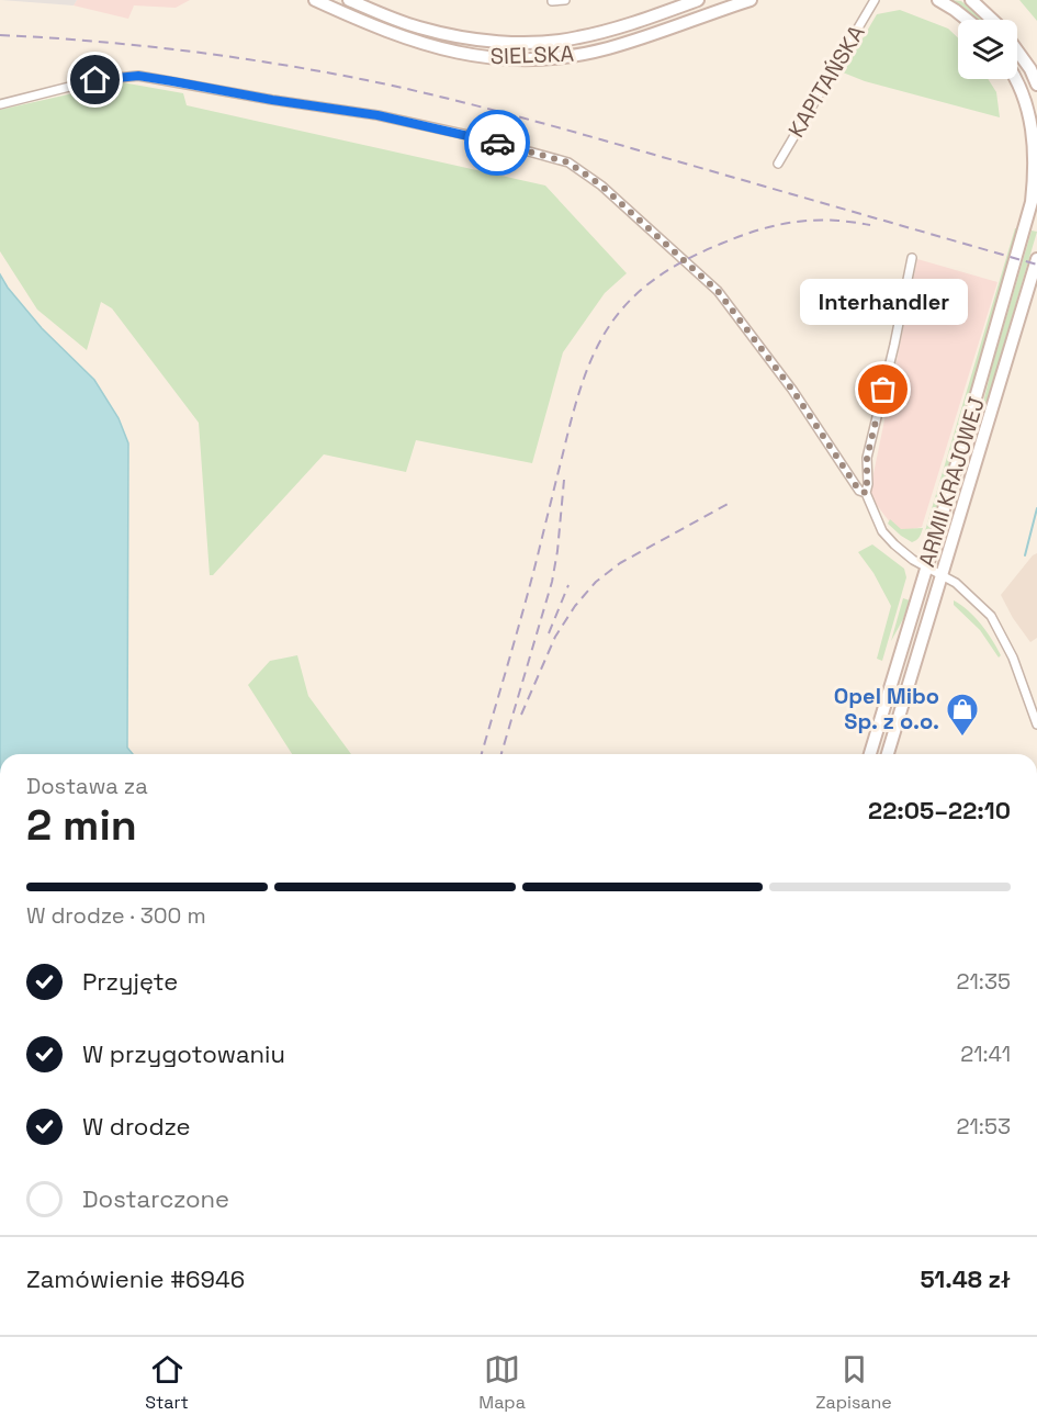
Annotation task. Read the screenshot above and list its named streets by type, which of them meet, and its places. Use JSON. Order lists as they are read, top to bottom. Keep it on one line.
{"streets":{"main road":["SIELSKA","ARMII KRAJOWEJ"],"street":["KAPITAŃSKA"]},"places":{"other":["Interhandler"],"shop":["Opel Mibo Sp. z o.o."]},"page":{"bubble":"Interhandler","heading":["2 min","Dostawa za","22:05–22:10"],"panel":["Zamówienie #6946","51.48 zł"],"bar":"W drodze · 300 m","list":[["Przyjęte","21:35"],["W przygotowaniu","21:41"],["W drodze","21:53"],"Dostarczone"],"tabs":["Start","Mapa","Zapisane"]}}
